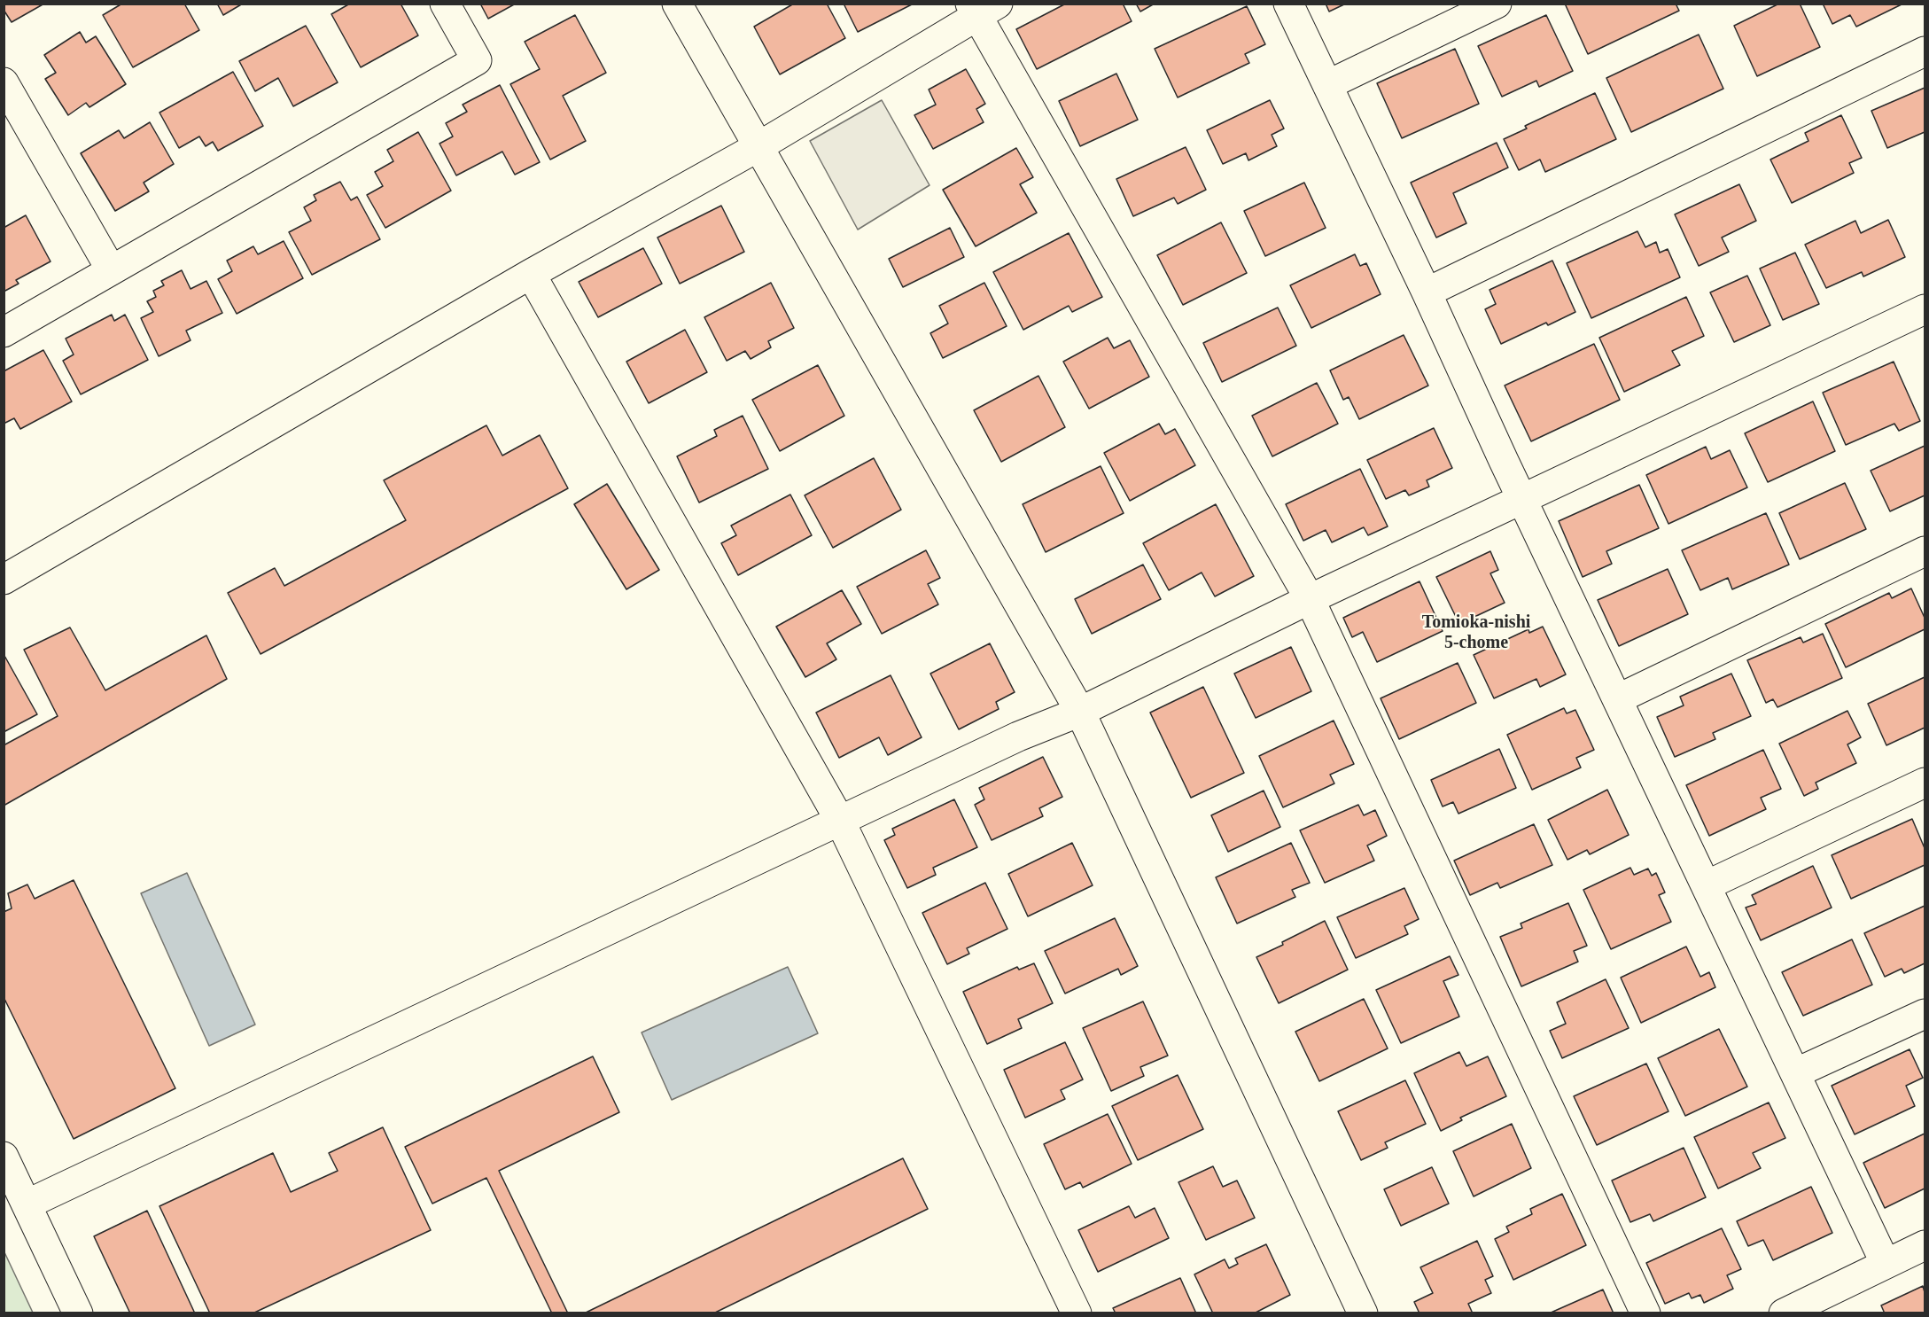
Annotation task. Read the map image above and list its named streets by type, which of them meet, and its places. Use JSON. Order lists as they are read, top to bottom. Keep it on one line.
{"districts":["Tomioka-nishi 5-chome"]}
